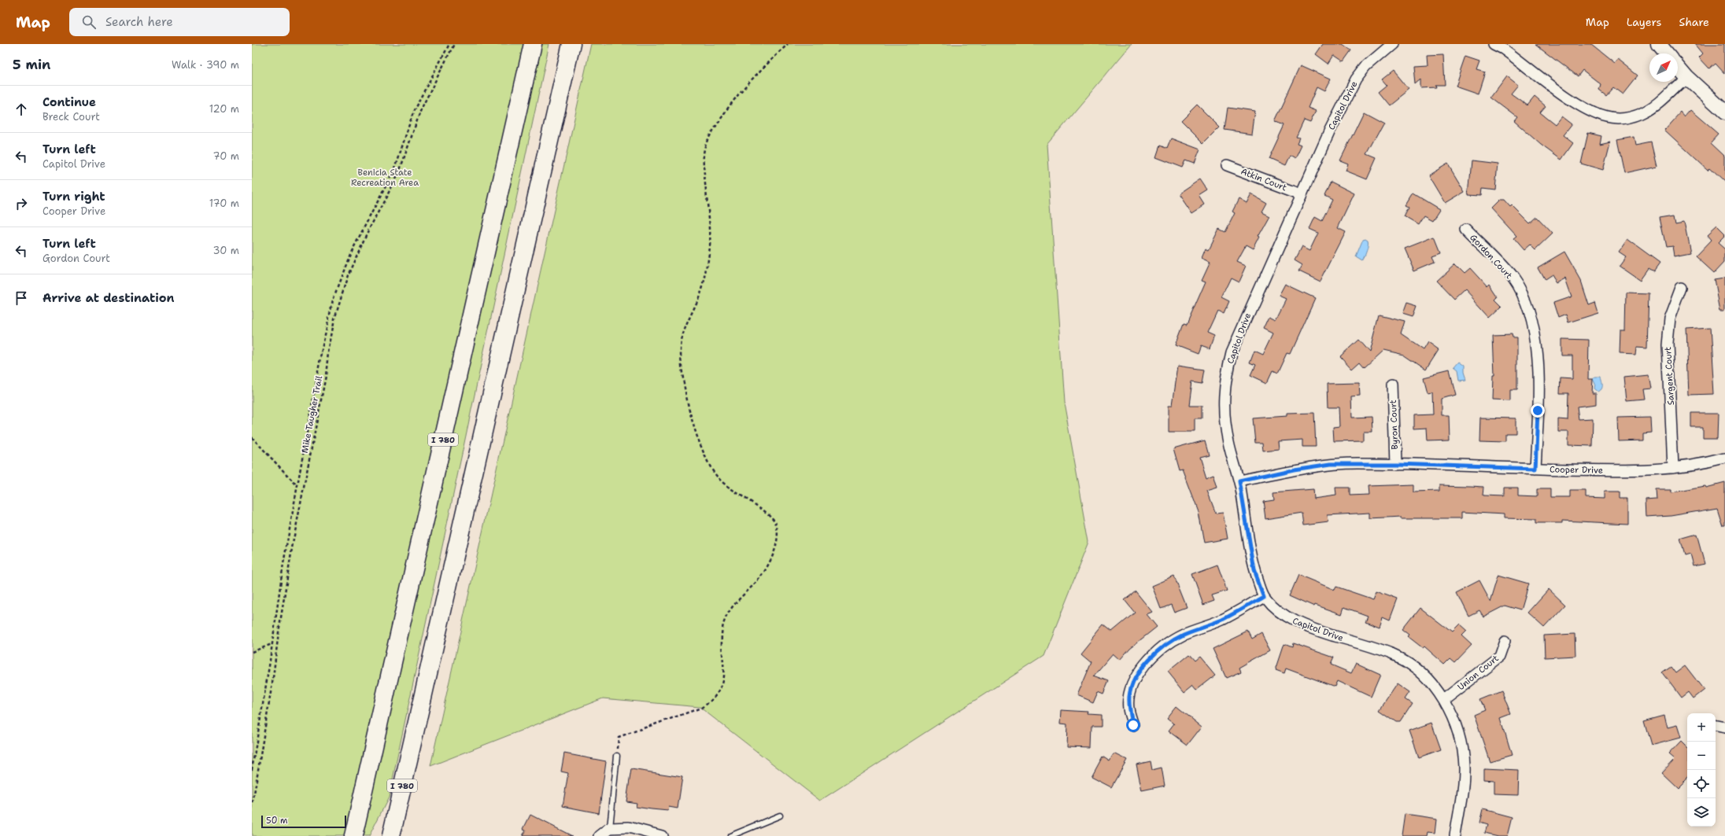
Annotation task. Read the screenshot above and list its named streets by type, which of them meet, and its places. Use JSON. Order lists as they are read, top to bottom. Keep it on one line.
{"streets":{"highway":["I 780"],"street":["Capitol Drive","Atkin Court","Gordon Court","Sargent Court","Byron Court","Cooper Drive","Union Court"],"path":["Mike Taugher Trail"]},"crossings":[["Capitol Drive","Atkin Court"],["Capitol Drive","Cooper Drive"],["Capitol Drive","Union Court"],["Gordon Court","Cooper Drive"],["Sargent Court","Cooper Drive"],["Byron Court","Cooper Drive"]],"parks":["Benicia State Recreation Area"],"scale_bar":"50 m","north":"top right","page":{"header":"Map","search":"Search here","nav":["Map","Layers","Share"],"heading":["5 min","Walk · 390 m"],"list":[["Continue","Breck Court","120 m"],["Turn left","Capitol Drive","70 m"],["Turn right","Cooper Drive","170 m"],["Turn left","Gordon Court","30 m"],"Arrive at destination"],"map_buttons":["+","−"],"scale":"50 m"}}
